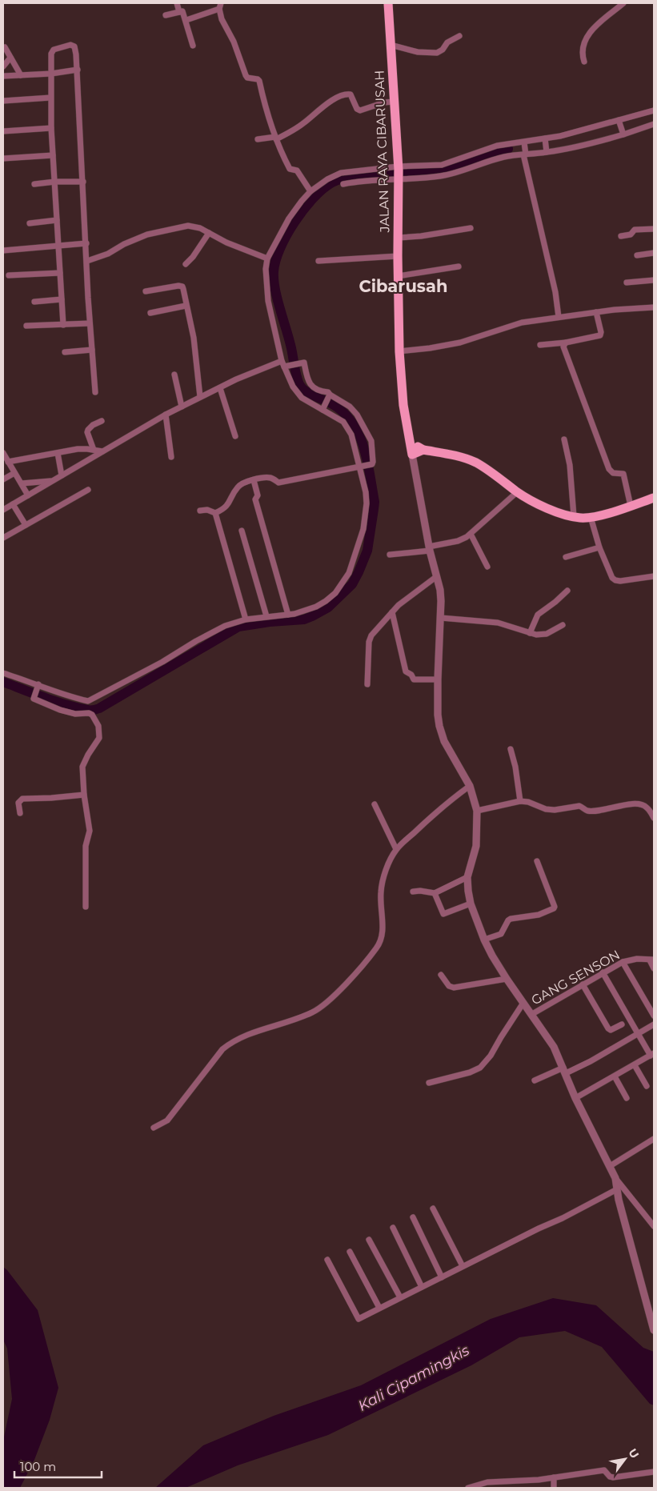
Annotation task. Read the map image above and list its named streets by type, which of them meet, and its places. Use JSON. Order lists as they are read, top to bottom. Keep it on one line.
{"streets":{"main road":["JALAN RAYA CIBARUSAH"],"street":["GANG SENSON"]},"districts":["Cibarusah"],"water":["Kali Cipamingkis"],"scale_bar":"100 m","north":"top right"}
